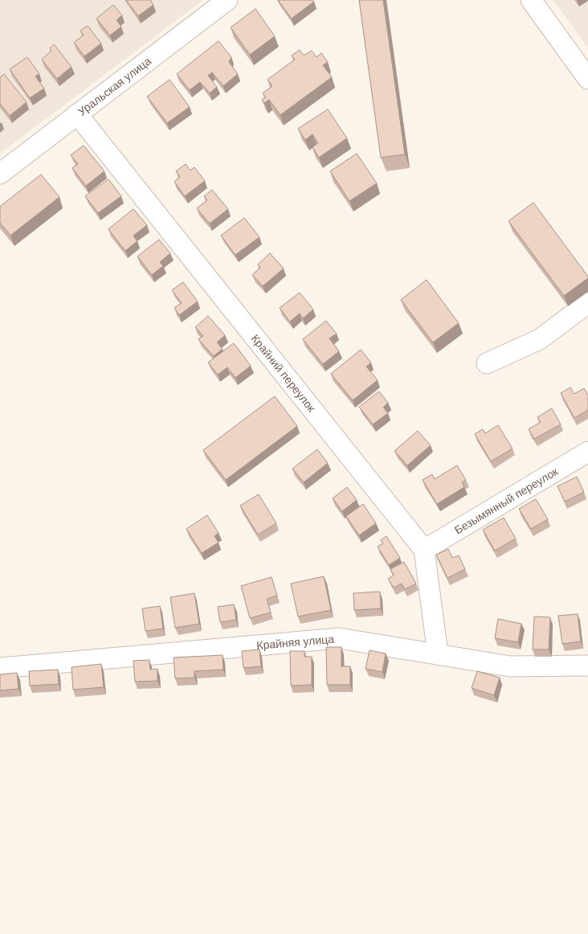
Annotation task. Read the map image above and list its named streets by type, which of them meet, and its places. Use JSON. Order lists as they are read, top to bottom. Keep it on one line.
{"streets":{"street":["Уральская улица","Крайний переулок","Безымянный переулок","Крайняя улица"]},"crossings":[["Уральская улица","Крайний переулок"],["Крайний переулок","Безымянный переулок"]]}
